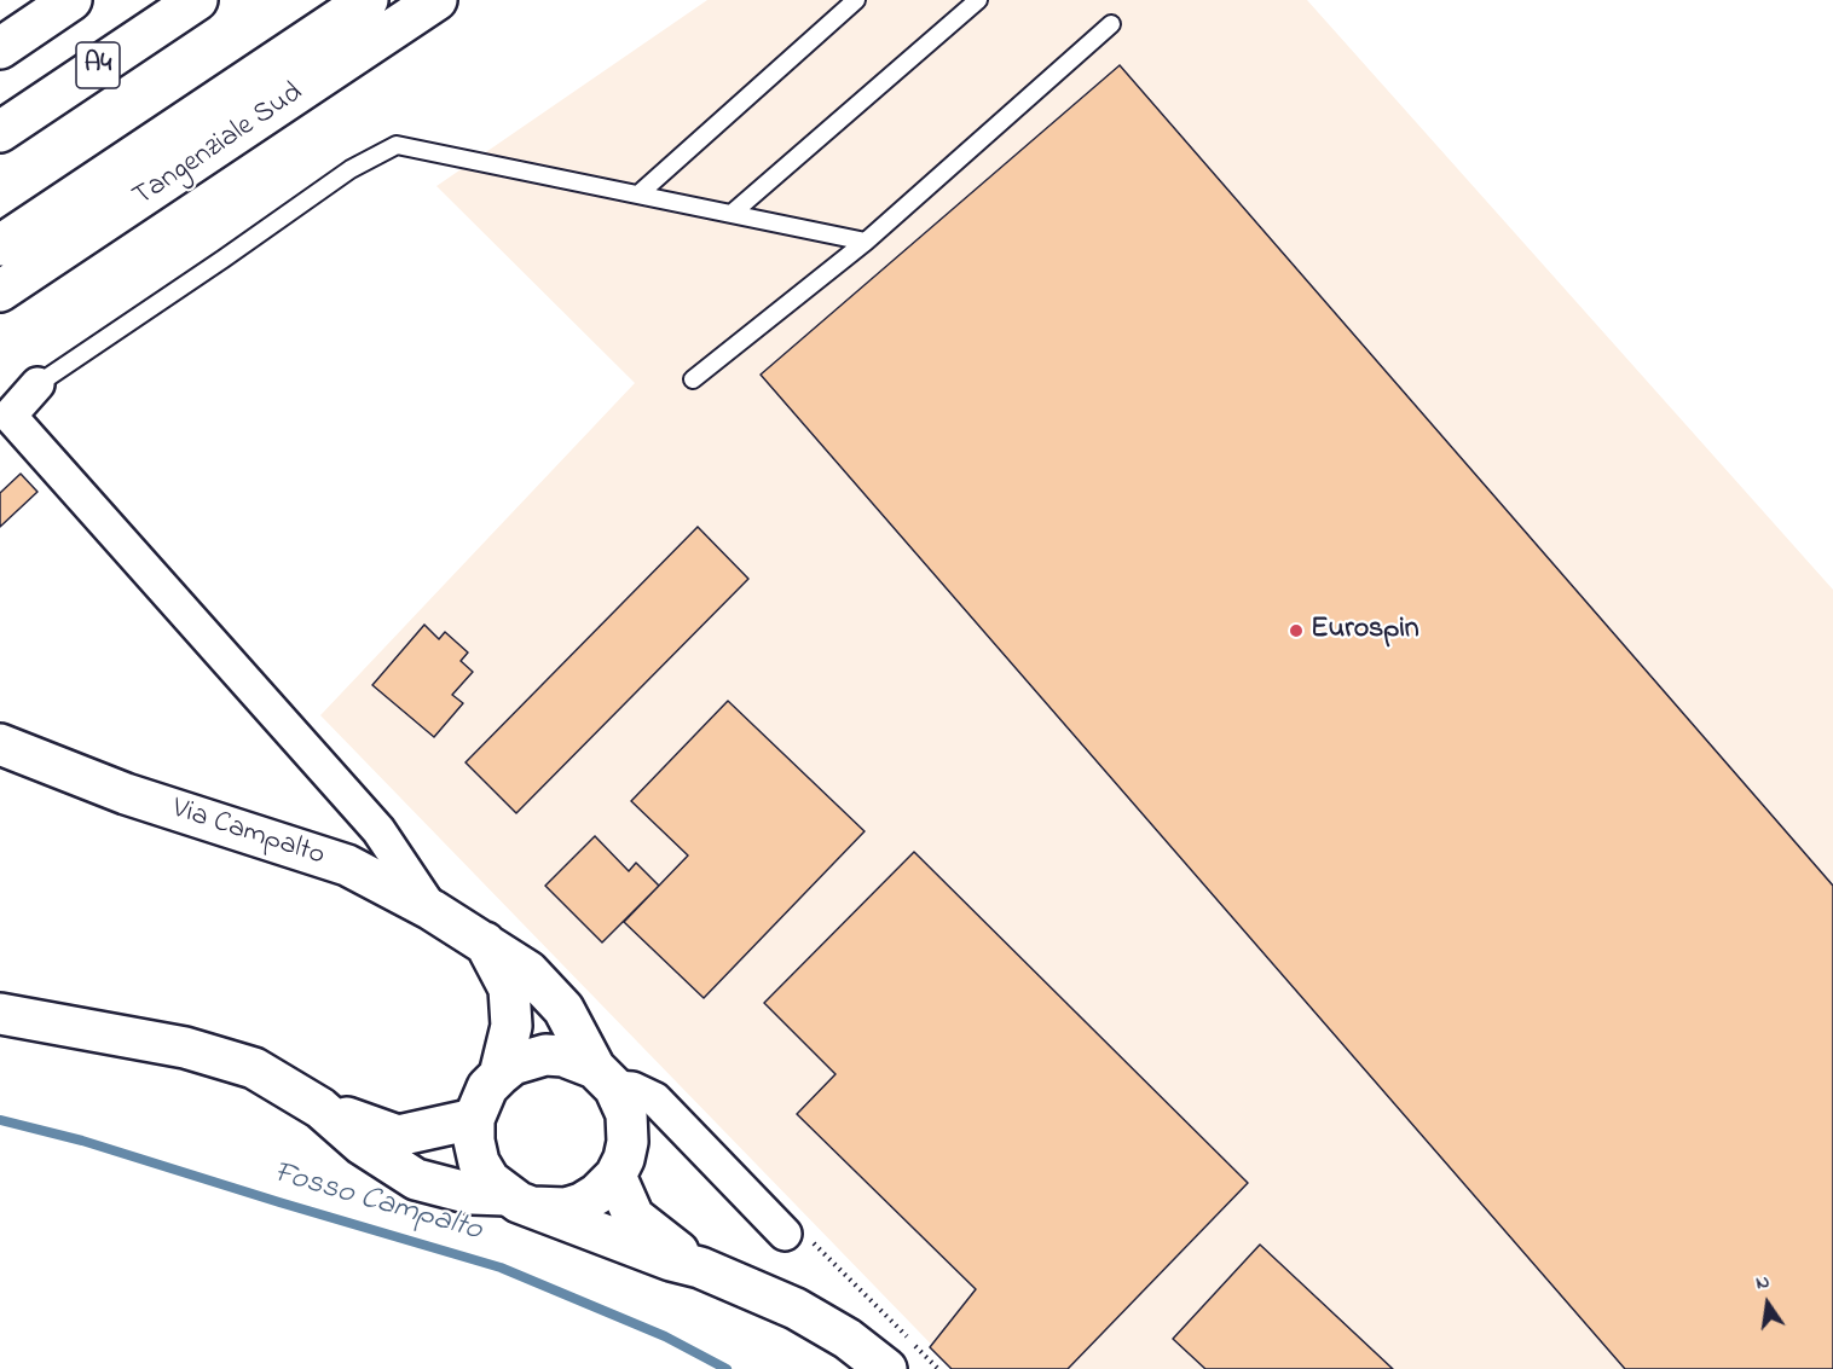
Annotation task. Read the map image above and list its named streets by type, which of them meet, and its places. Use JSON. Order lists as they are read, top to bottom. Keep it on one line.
{"streets":{"main road":["A4","Tangenziale Sud","Via Campalto"]},"water":["Fosso Campalto"],"places":["Eurospin"],"north":"top"}
